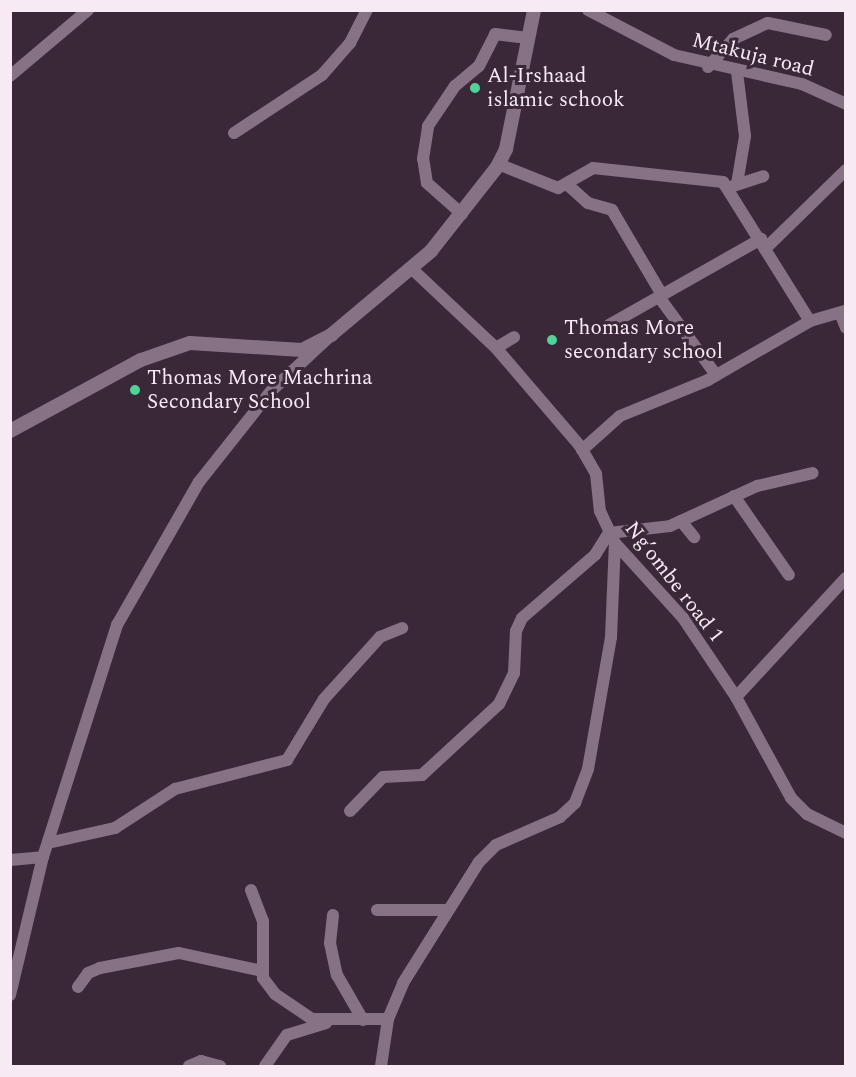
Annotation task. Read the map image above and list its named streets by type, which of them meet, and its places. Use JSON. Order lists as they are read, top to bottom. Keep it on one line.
{"streets":{"street":["Mtakuja road","Ng’ombe road 1"]},"places":["Al-Irshaad islamic schook","Thomas More secondary school","Thomas More Machrina Secondary School"]}
